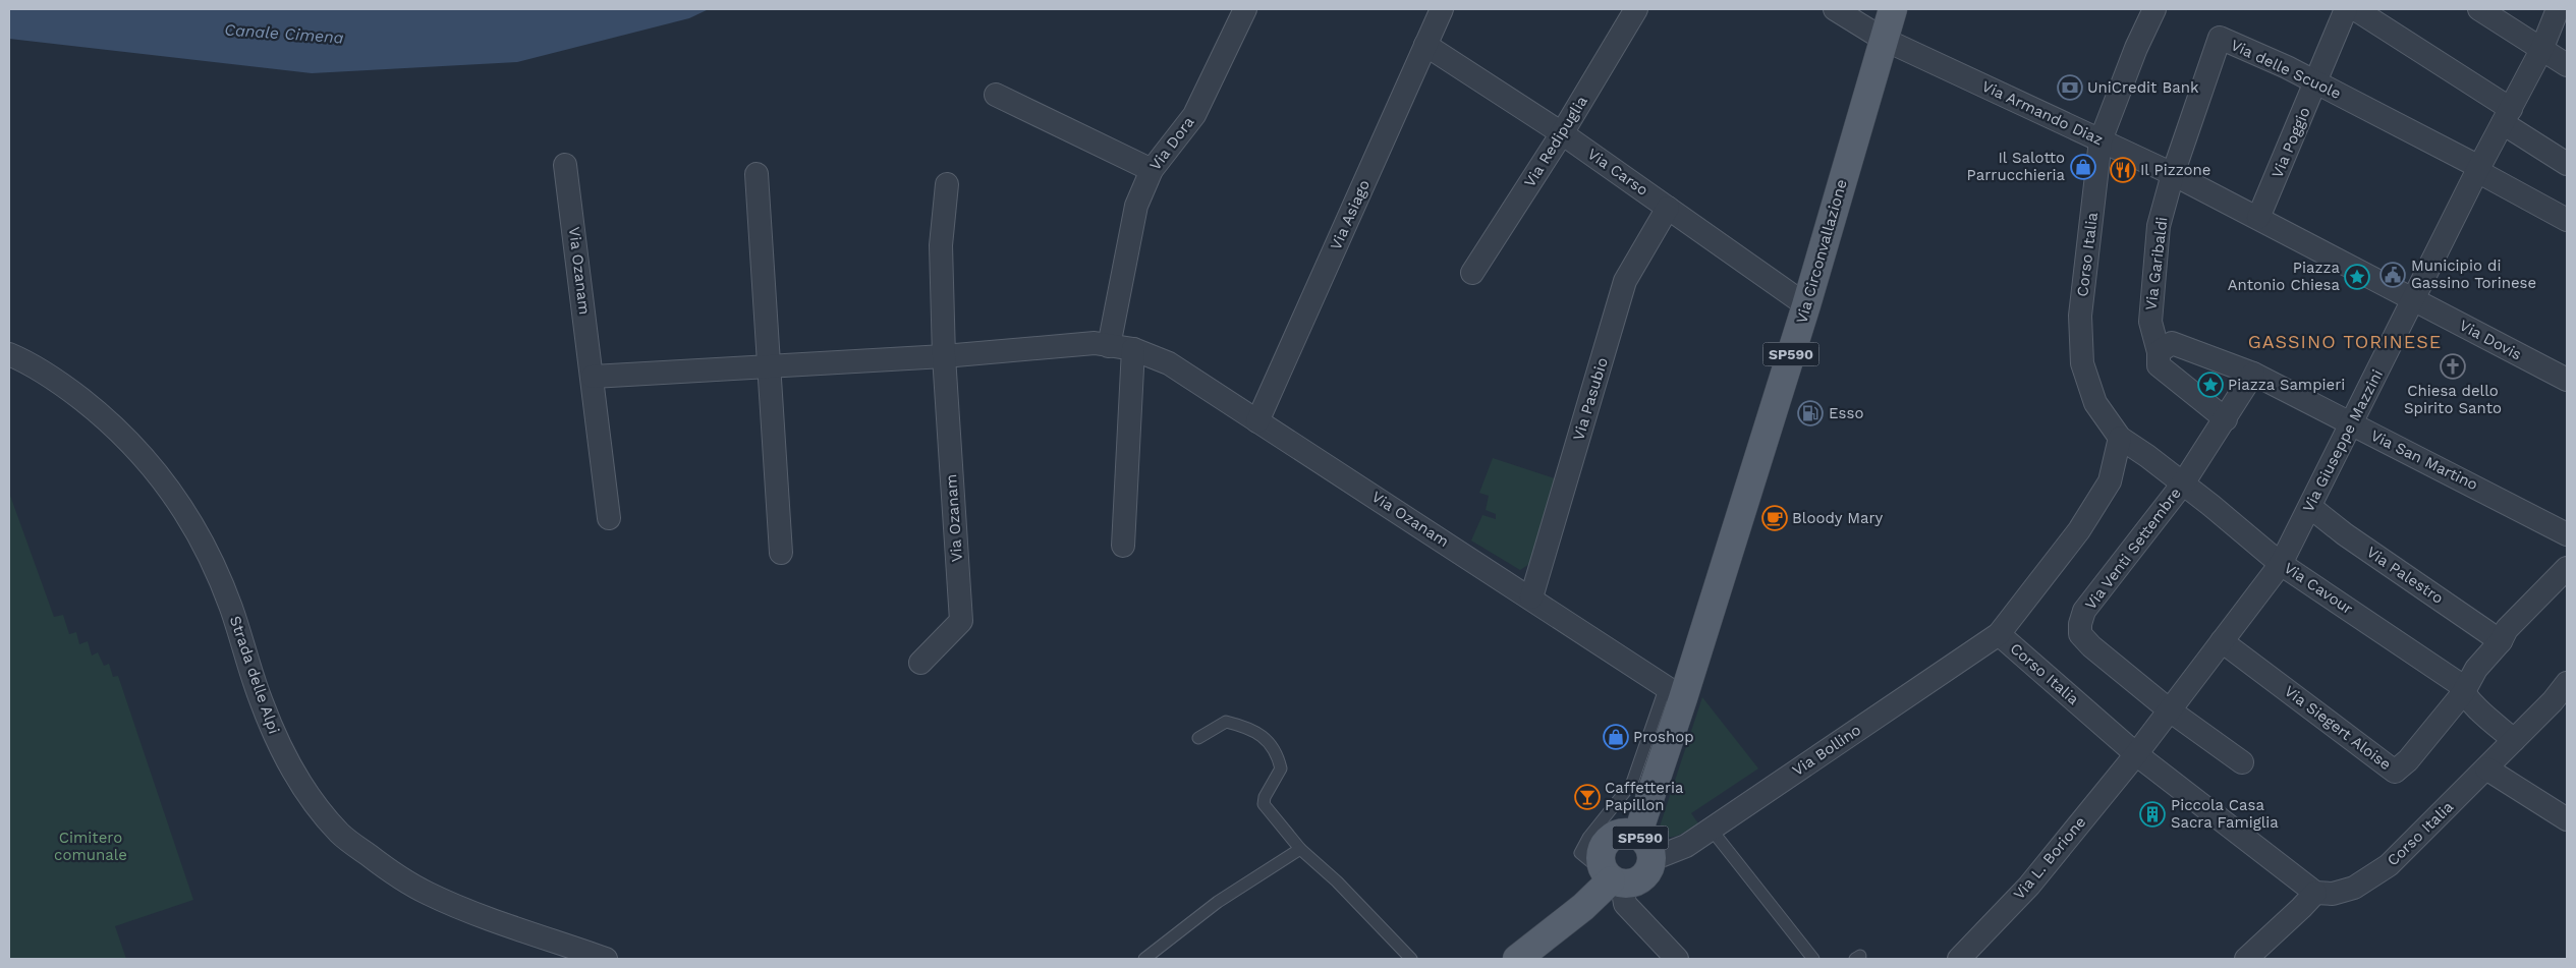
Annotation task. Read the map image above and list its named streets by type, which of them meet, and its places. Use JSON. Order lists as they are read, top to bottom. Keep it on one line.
{"streets":{"main road":["Via Circonvallazione","SP590"],"street":["Via delle Scuole","Via Armando Diaz","Via Redipuglia","Via Poggio","Via Dora","Via Carso","Via Asiago","Corso Italia","Via Garibaldi","Via Ozanam","Via Dovis","Via Pasubio","Via Giuseppe Mazzini","Via San Martino","Via Venti Settembre","Via Palestro","Via Cavour","Strada delle Alpi","Via Siegert Aloise","Via Bollino","Via L. Borione"]},"crossings":[["Via delle Scuole","Via Armando Diaz"],["Via delle Scuole","Via Poggio"],["Via delle Scuole","Via Garibaldi"],["Via delle Scuole","Via Giuseppe Mazzini"],["Via Armando Diaz","Via Poggio"],["Via Armando Diaz","Via Circonvallazione"],["Via Armando Diaz","Corso Italia"],["Via Armando Diaz","Via Garibaldi"],["Via Armando Diaz","Via Dovis"],["Via Armando Diaz","Via Giuseppe Mazzini"],["Via Redipuglia","Via Carso"],["Via Dora","Via Ozanam"],["Via Carso","Via Asiago"],["Via Carso","Via Circonvallazione"],["Via Carso","Via Pasubio"],["Via Asiago","Via Ozanam"],["Via Circonvallazione","Via Ozanam"],["Via Circonvallazione","SP590"],["Corso Italia","Via Giuseppe Mazzini"],["Corso Italia","Via Cavour"],["Corso Italia","Via Bollino"],["Corso Italia","Via L. Borione"],["Via Ozanam","SP590"],["Via Ozanam","Via Pasubio"],["Via Dovis","Via Giuseppe Mazzini"],["SP590","Via Bollino"],["Via Giuseppe Mazzini","Via San Martino"],["Via Giuseppe Mazzini","Via Venti Settembre"],["Via Giuseppe Mazzini","Via Palestro"],["Via Giuseppe Mazzini","Via Cavour"],["Via Giuseppe Mazzini","Via Siegert Aloise"],["Via Giuseppe Mazzini","Via L. Borione"],["Via Venti Settembre","Via Cavour"],["Via Cavour","Via Siegert Aloise"]],"districts":["GASSINO TORINESE"],"water":["Canale Cimena"],"parks":["Cimitero comunale"],"places":{"bank":["UniCredit Bank"],"shop":["Il Salotto Parrucchieria","Proshop"],"restaurant":["Il Pizzone"],"public building":["Municipio di Gassino Torinese"],"place":["Piazza Antonio Chiesa","Piazza Sampieri"],"church":["Chiesa dello Spirito Santo"],"fuel station":["Esso"],"cafe":["Bloody Mary"],"bar":["Caffetteria Papillon"],"building":["Piccola Casa Sacra Famiglia"]}}
